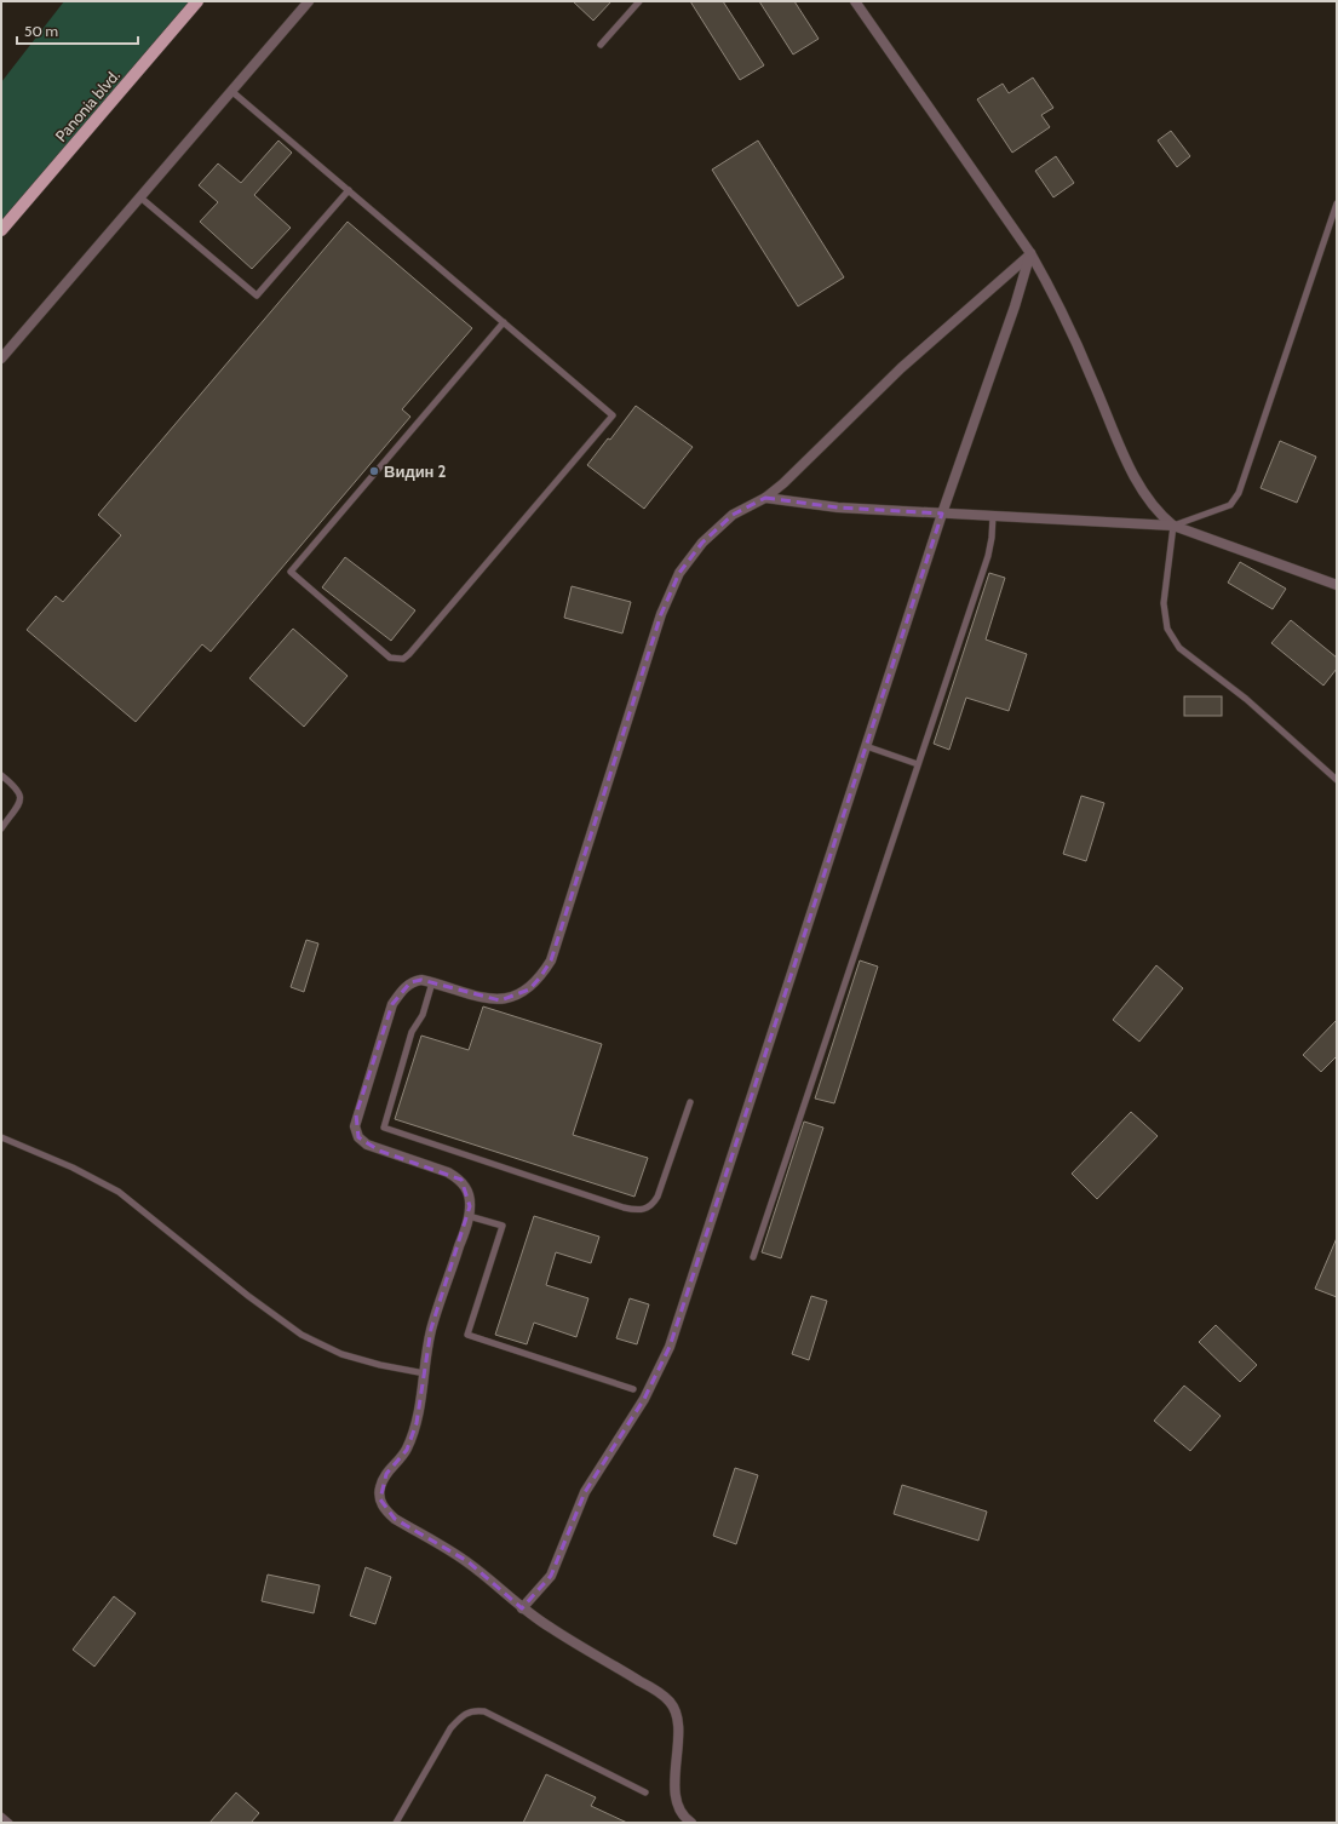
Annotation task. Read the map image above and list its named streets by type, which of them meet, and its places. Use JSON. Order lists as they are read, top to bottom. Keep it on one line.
{"streets":{"main road":["Panonia blvd."]},"places":["Видин 2"],"scale_bar":"50 m"}
